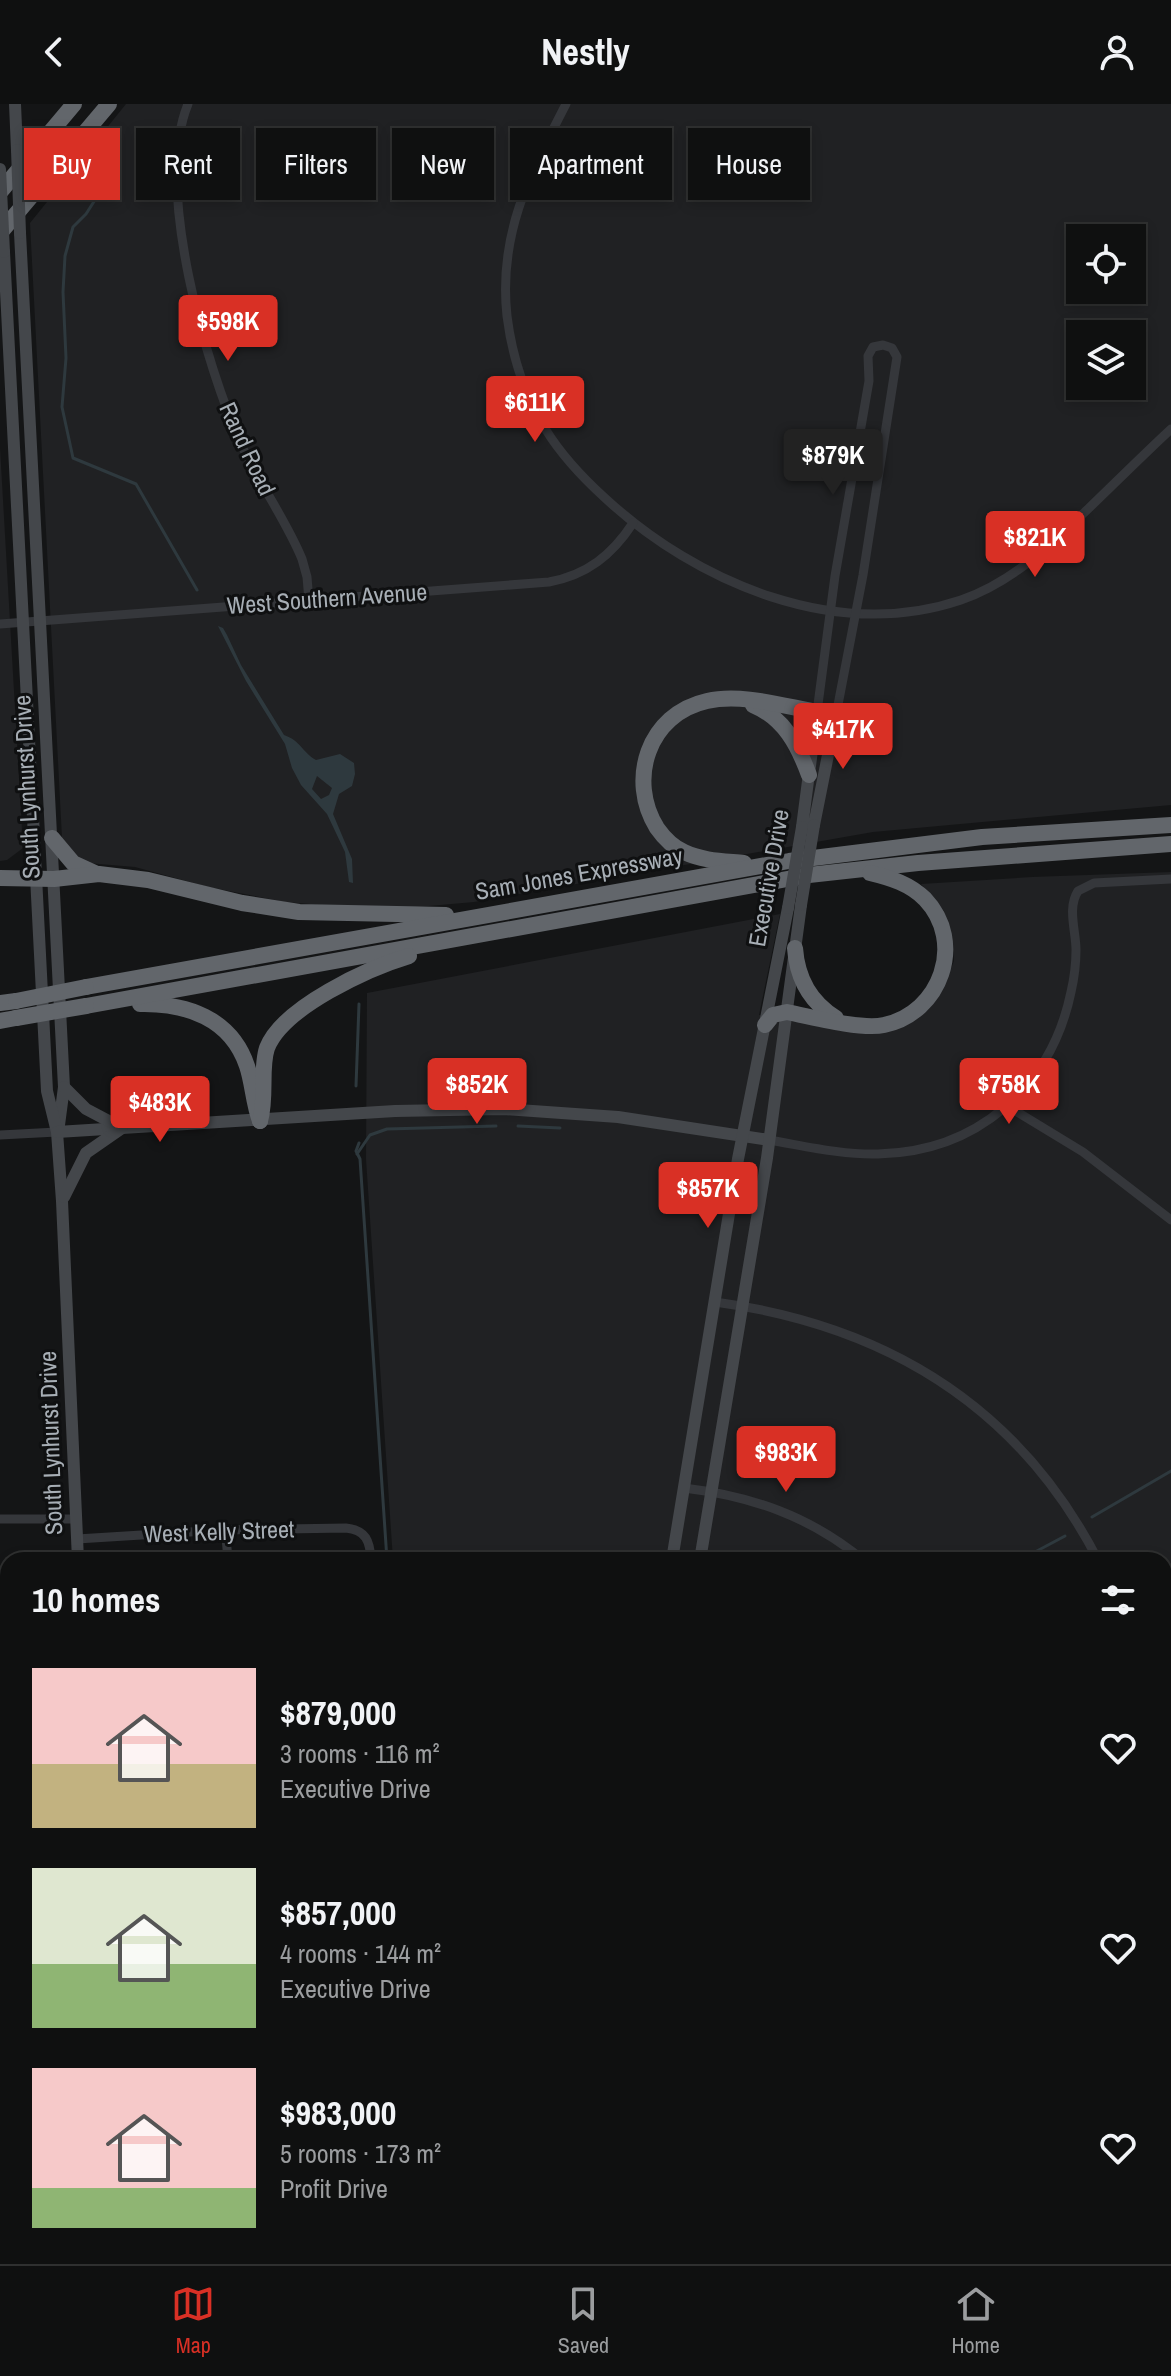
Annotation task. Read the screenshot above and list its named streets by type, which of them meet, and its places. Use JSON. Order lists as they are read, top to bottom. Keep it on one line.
{"streets":{"highway":["Sam Jones Expressway"],"main road":["South Lynhurst Drive","Executive Drive"],"street":["Rand Road","West Southern Avenue","West Kelly Street"]},"crossings":[["Rand Road","West Southern Avenue"],["West Southern Avenue","South Lynhurst Drive"],["South Lynhurst Drive","West Kelly Street"]],"page":{"header":"Nestly","chip":["Buy","Rent","Filters","New","Apartment","House"],"price":["$598K","$611K","$879K","$821K","$417K","$852K","$758K","$483K","$857K","$983K"],"heading":"10 homes","list":[{"name":"$879,000","note":"3 rooms · 116 m² · Executive Drive"},{"name":"$857,000","note":"4 rooms · 144 m² · Executive Drive"},{"name":"$983,000","note":"5 rooms · 173 m² · Profit Drive"}],"tabs":["Map","Saved","Home"]}}
